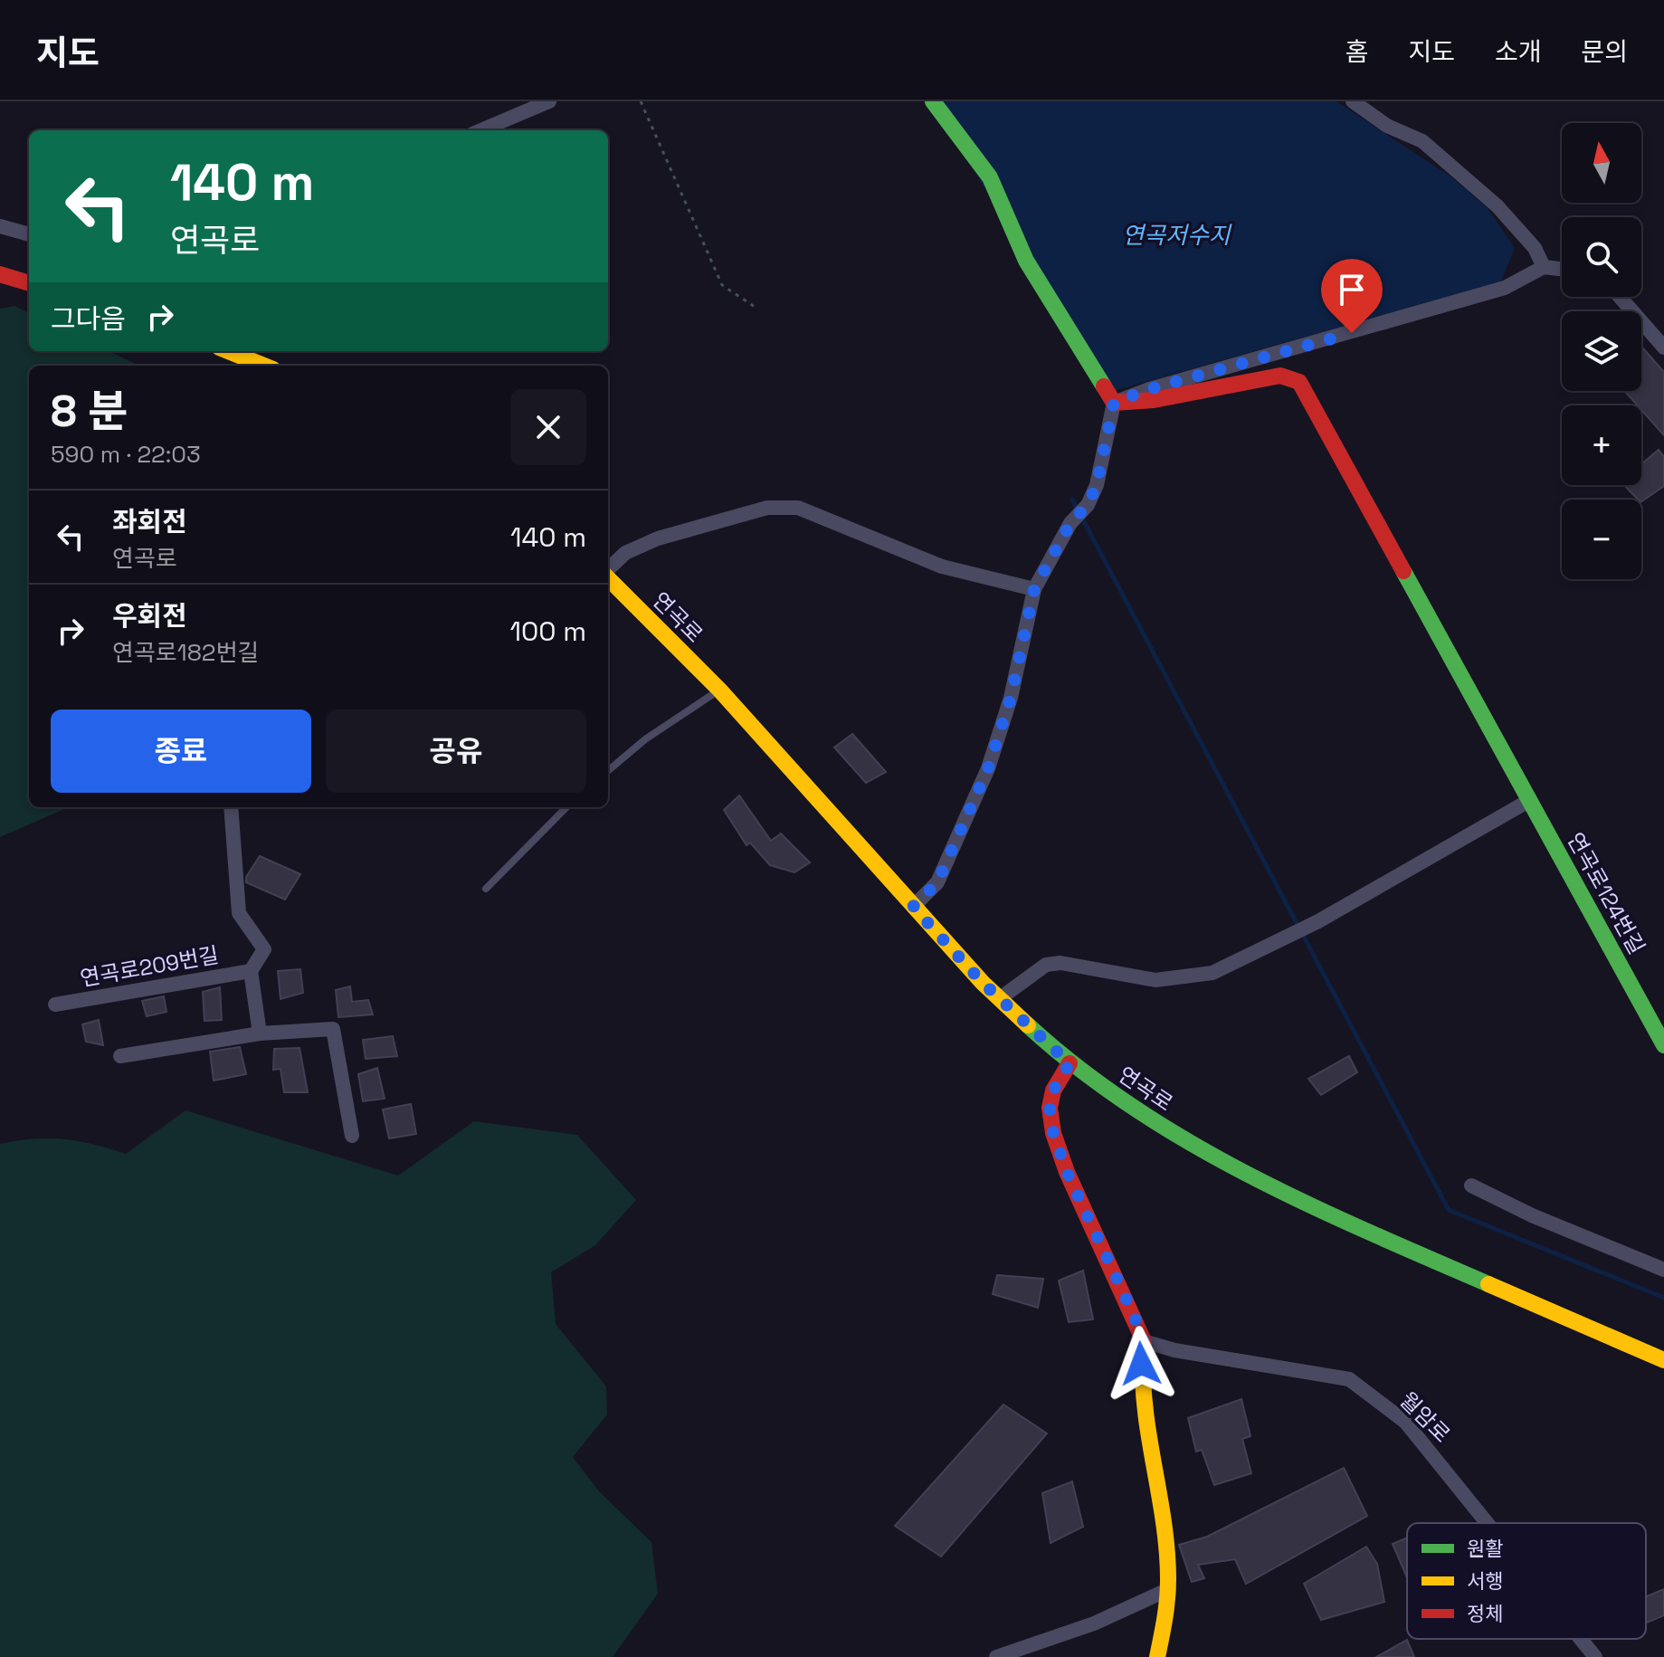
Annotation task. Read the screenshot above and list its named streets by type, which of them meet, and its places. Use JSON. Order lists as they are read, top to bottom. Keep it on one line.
{"streets":{"street":["연곡로","연곡로124번길","연곡로209번길","월암로"]},"water":["연곡저수지"],"legend":["원활","서행","정체"],"north":"top","page":{"header":"지도","nav":["홈","지도","소개","문의"],"map_buttons":["+","−"],"turn":["140 m","연곡로"],"then":"그다음","heading":["8 분","590 m · 22:03"],"list":[{"name":"좌회전","note":"연곡로","value":"140 m"},{"name":"우회전","note":"연곡로182번길","value":"100 m"}],"buttons":["종료","공유"]}}
